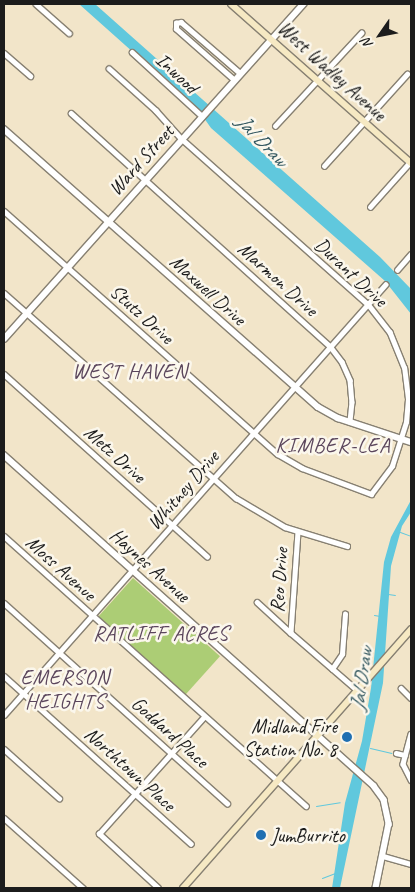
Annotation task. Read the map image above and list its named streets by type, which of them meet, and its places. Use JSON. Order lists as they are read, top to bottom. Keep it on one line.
{"streets":{"main road":["West Wadley Avenue"],"street":["Inwood","Ward Street","Durant Drive","Marmon Drive","Maxwell Drive","Stutz Drive","Metz Drive","Whitney Drive","Haynes Avenue","Moss Avenue","Reo Drive","Goddard Place","Northtown Place"]},"crossings":[["West Wadley Avenue","Ward Street"],["Inwood","Ward Street"],["Ward Street","Durant Drive"],["Ward Street","Marmon Drive"],["Ward Street","Maxwell Drive"],["Ward Street","Stutz Drive"],["Durant Drive","Maxwell Drive"],["Durant Drive","Stutz Drive"],["Durant Drive","Whitney Drive"],["Marmon Drive","Maxwell Drive"],["Marmon Drive","Whitney Drive"],["Maxwell Drive","Whitney Drive"],["Stutz Drive","Whitney Drive"],["Metz Drive","Whitney Drive"],["Whitney Drive","Haynes Avenue"],["Whitney Drive","Moss Avenue"],["Whitney Drive","Goddard Place"],["Whitney Drive","Northtown Place"]],"districts":["WEST HAVEN","KIMBER-LEA","RATLIFF ACRES","EMERSON HEIGHTS"],"water":["Jal Draw"],"places":["Midland Fire Station No. 8","JumBurrito"],"north":"bottom left"}
